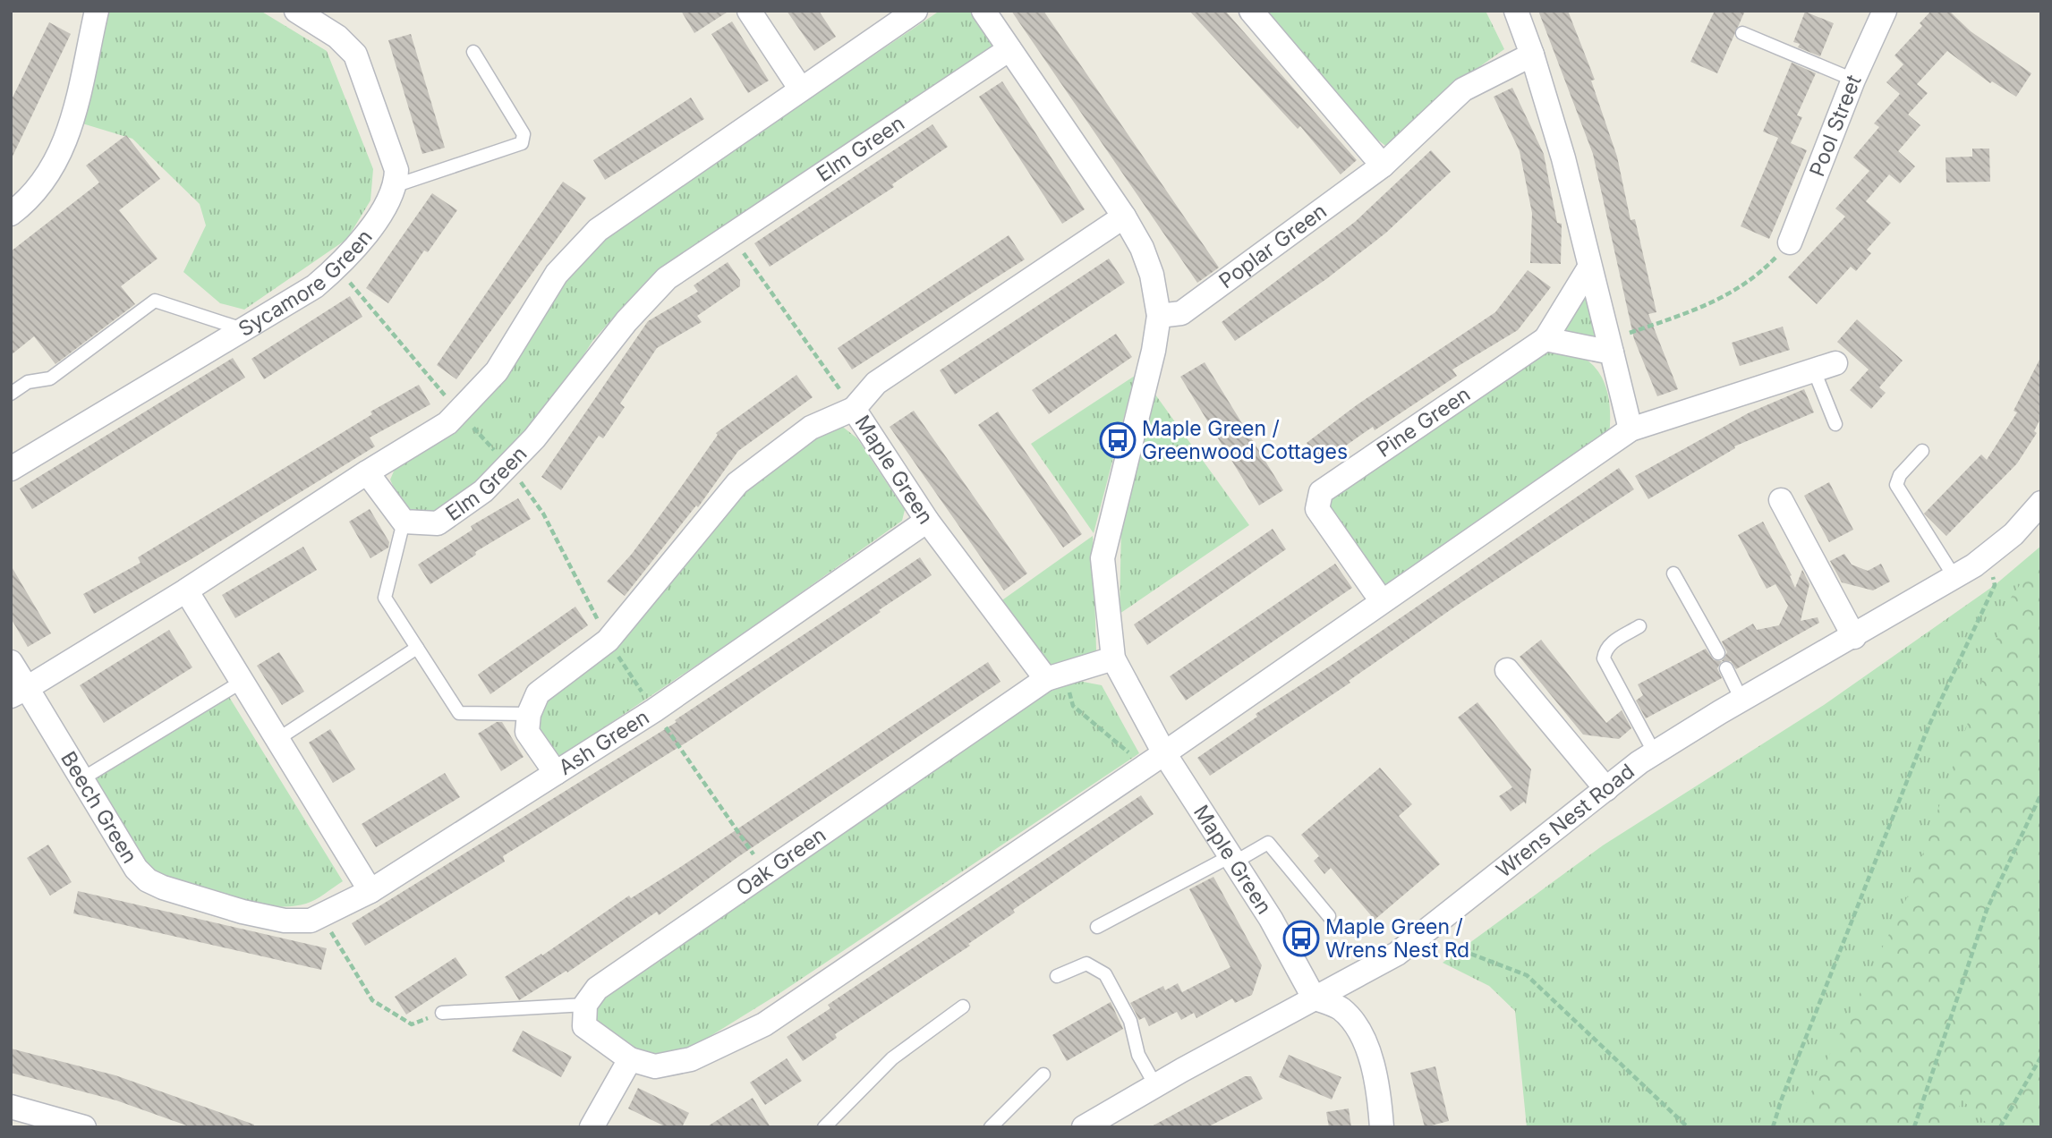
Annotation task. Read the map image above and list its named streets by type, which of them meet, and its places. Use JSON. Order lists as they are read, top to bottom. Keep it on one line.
{"streets":{"street":["Pool Street","Elm Green","Poplar Green","Sycamore Green","Pine Green","Maple Green","Ash Green","Beech Green","Wrens Nest Road","Oak Green"]},"crossings":[["Elm Green","Maple Green"],["Poplar Green","Maple Green"],["Maple Green","Ash Green"],["Maple Green","Wrens Nest Road"],["Maple Green","Oak Green"],["Ash Green","Beech Green"]],"places":{"bus stop":["Maple Green / Greenwood Cottages","Maple Green / Wrens Nest Rd"]}}
